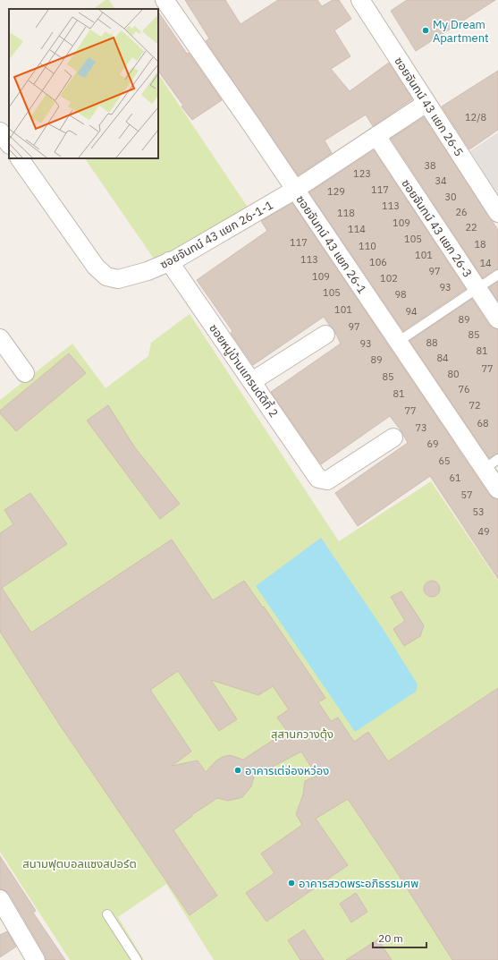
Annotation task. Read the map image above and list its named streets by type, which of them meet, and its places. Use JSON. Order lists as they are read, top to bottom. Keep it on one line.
{"streets":{"street":["ซอยจันทน์ 43 แยก 26-5","ซอยจันทน์ 43 แยก 26-3","ซอยจันทน์ 43 แยก 26-1-1","ซอยจันทน์ 43 แยก 26-1","ซอยหมู่บ้านแกรนด์ดิที้ 2"]},"crossings":[["ซอยจันทน์ 43 แยก 26-5","ซอยจันทน์ 43 แยก 26-1-1"],["ซอยจันทน์ 43 แยก 26-3","ซอยจันทน์ 43 แยก 26-1-1"],["ซอยจันทน์ 43 แยก 26-1-1","ซอยจันทน์ 43 แยก 26-1"],["ซอยจันทน์ 43 แยก 26-1-1","ซอยหมู่บ้านแกรนด์ดิที้ 2"]],"parks":["สุสานกวางตุ้ง","สนามฟุตบอลแซงสปอร์ต"],"places":["My Dream Apartment","อาคารเต่จ่องหว่อง","อาคารสวดพระอภิธรรมศพ"],"house_numbers":["12/8","38","123","34","117","129","30","113","26","118","109","22","114","105","117","18","110","101","113","106","14","97","109","102","93","105","98","101","94","89","97","85","88","93","81","84","89","77","80","85","76","81","72","77","68","73","69","65","61","57","53","49"],"scale_bar":"20 m"}
